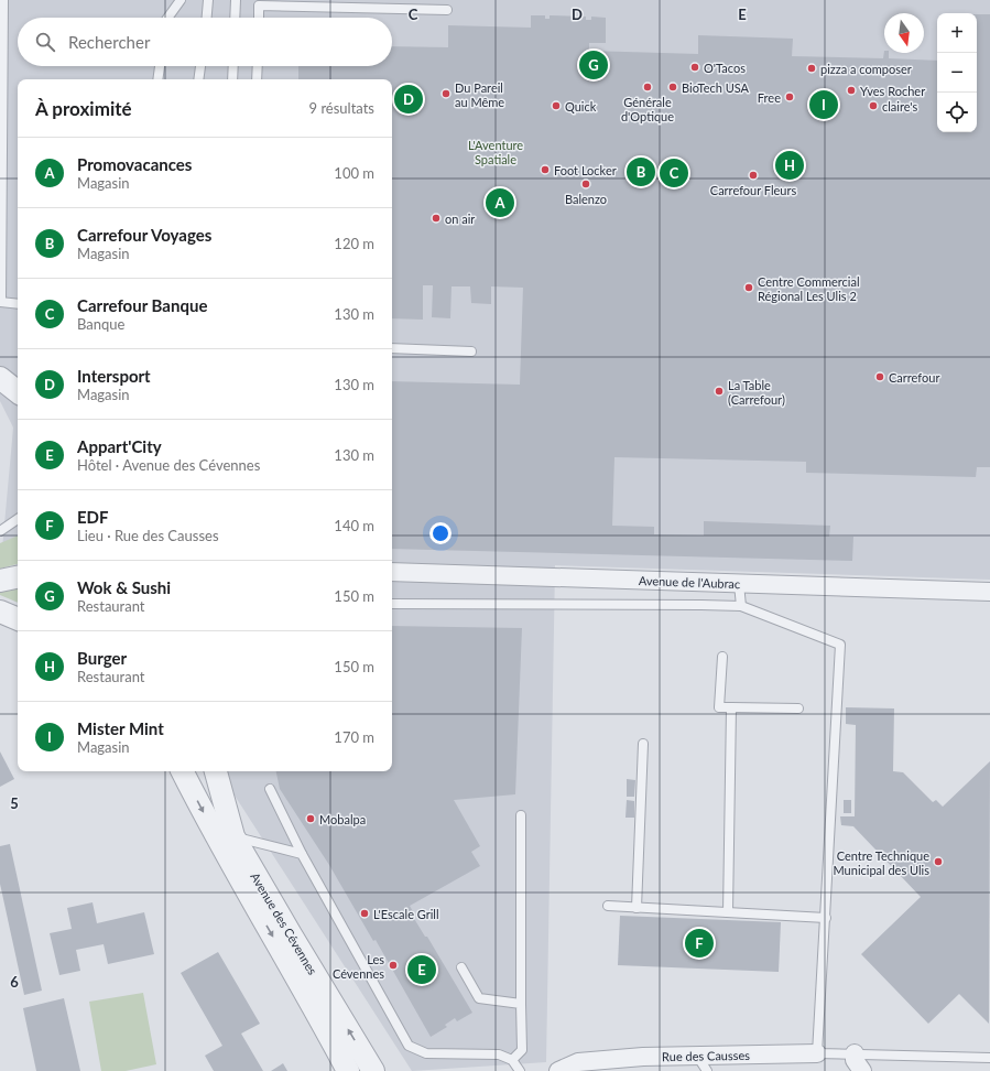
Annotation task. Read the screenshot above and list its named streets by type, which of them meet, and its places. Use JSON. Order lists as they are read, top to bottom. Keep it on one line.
{"streets":{"street":["Avenue de l'Aubrac","Avenue des Cévennes","Rue des Causses"]},"parks":["L'Aventure Spatiale"],"places":["O'Tacos","pizza a composer","Générale d'Optique","BioTech USA","Yves Rocher","Du Pareil au Même","Free","Quick","claire's","Foot Locker","Carrefour Fleurs","Balenzo","on air","Centre Commercial Régional Les Ulis 2","Carrefour","La Table (Carrefour)","Mobalpa","Centre Technique Municipal des Ulis","L'Escale Grill","Les Cévennes"],"north":"bottom","page":{"map_buttons":["+","−"],"search":"Rechercher","pins":["G","D","I","H","B","C","A","F","E"],"heading":["À proximité","9 résultats"],"list":[{"mark":"A","name":"Promovacances","note":"Magasin","value":"100 m"},{"mark":"B","name":"Carrefour Voyages","note":"Magasin","value":"120 m"},{"mark":"C","name":"Carrefour Banque","note":"Banque","value":"130 m"},{"mark":"D","name":"Intersport","note":"Magasin","value":"130 m"},{"mark":"E","name":"Appart'City","note":"Hôtel · Avenue des Cévennes","value":"130 m"},{"mark":"F","name":"EDF","note":"Lieu · Rue des Causses","value":"140 m"},{"mark":"G","name":"Wok & Sushi","note":"Restaurant","value":"150 m"},{"mark":"H","name":"Burger","note":"Restaurant","value":"150 m"},{"mark":"I","name":"Mister Mint","note":"Magasin","value":"170 m"}]},"grid":{"columns":["C","D","E"],"rows":["5","6"]}}
